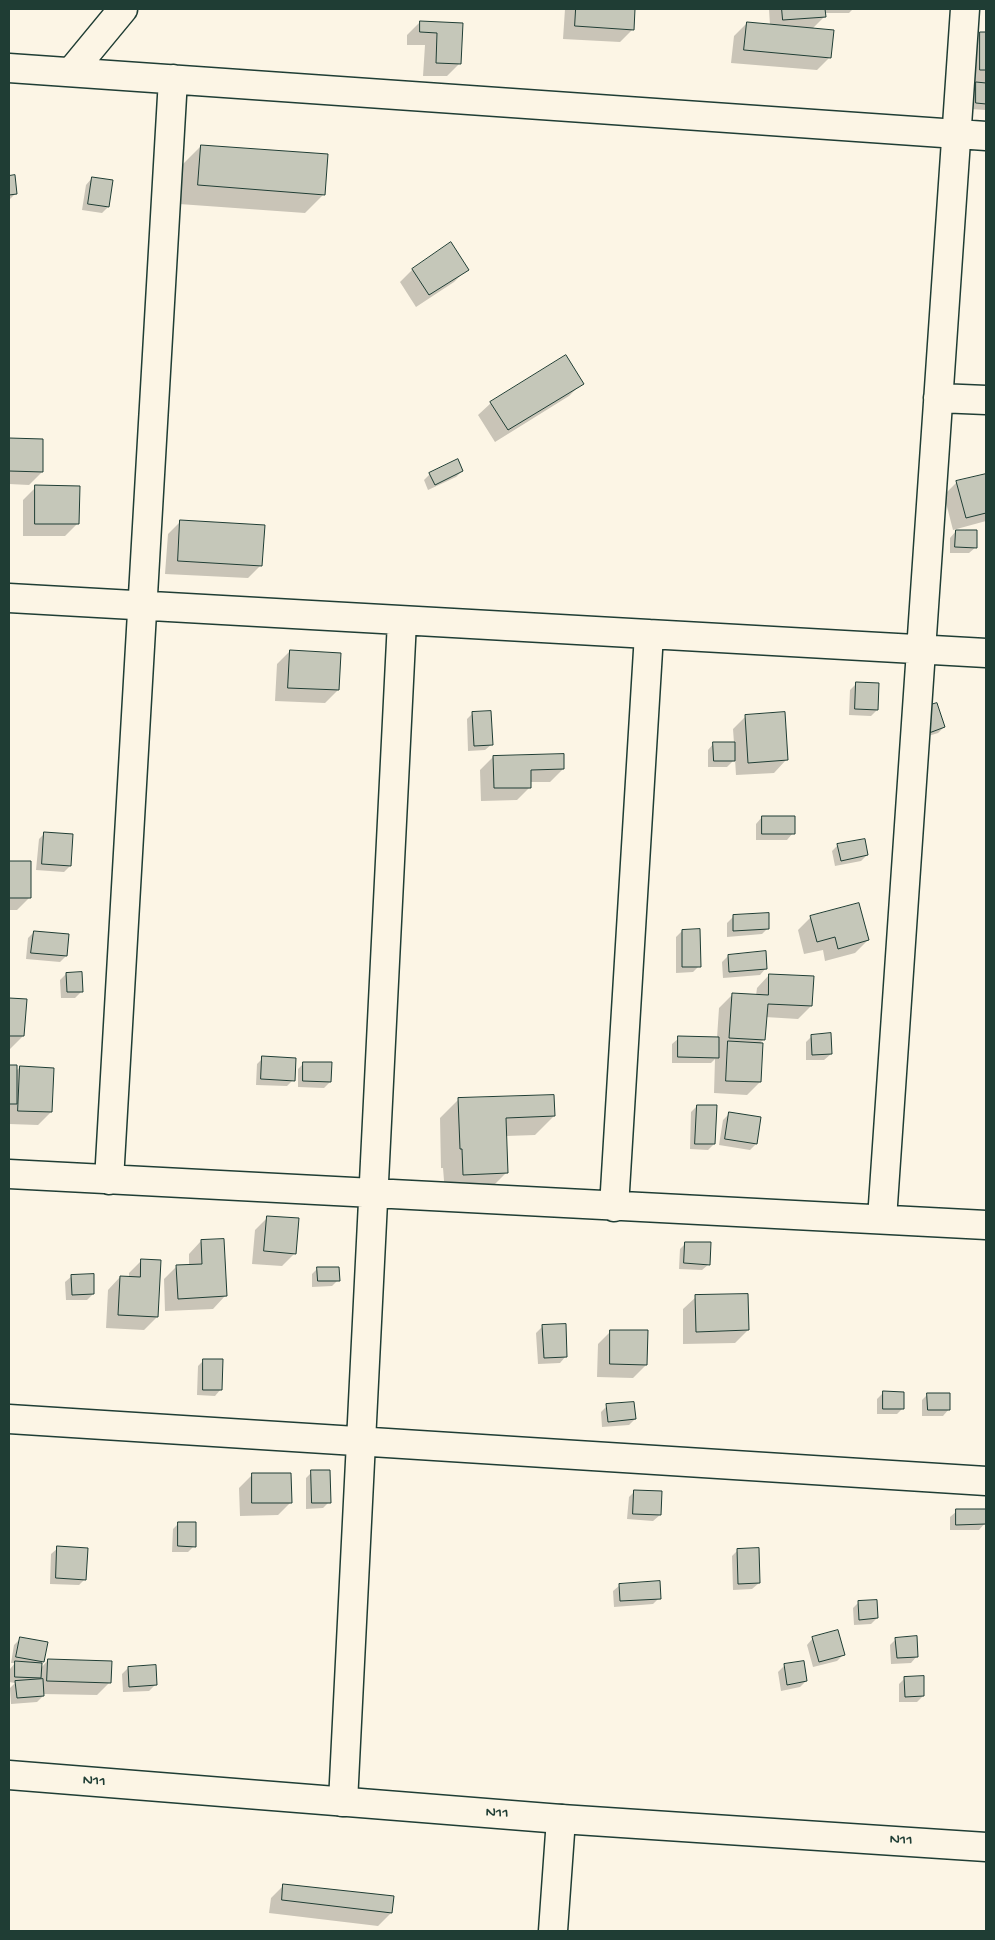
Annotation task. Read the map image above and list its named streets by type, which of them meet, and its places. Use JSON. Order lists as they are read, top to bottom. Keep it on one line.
{"streets":{"street":["N11"]}}
